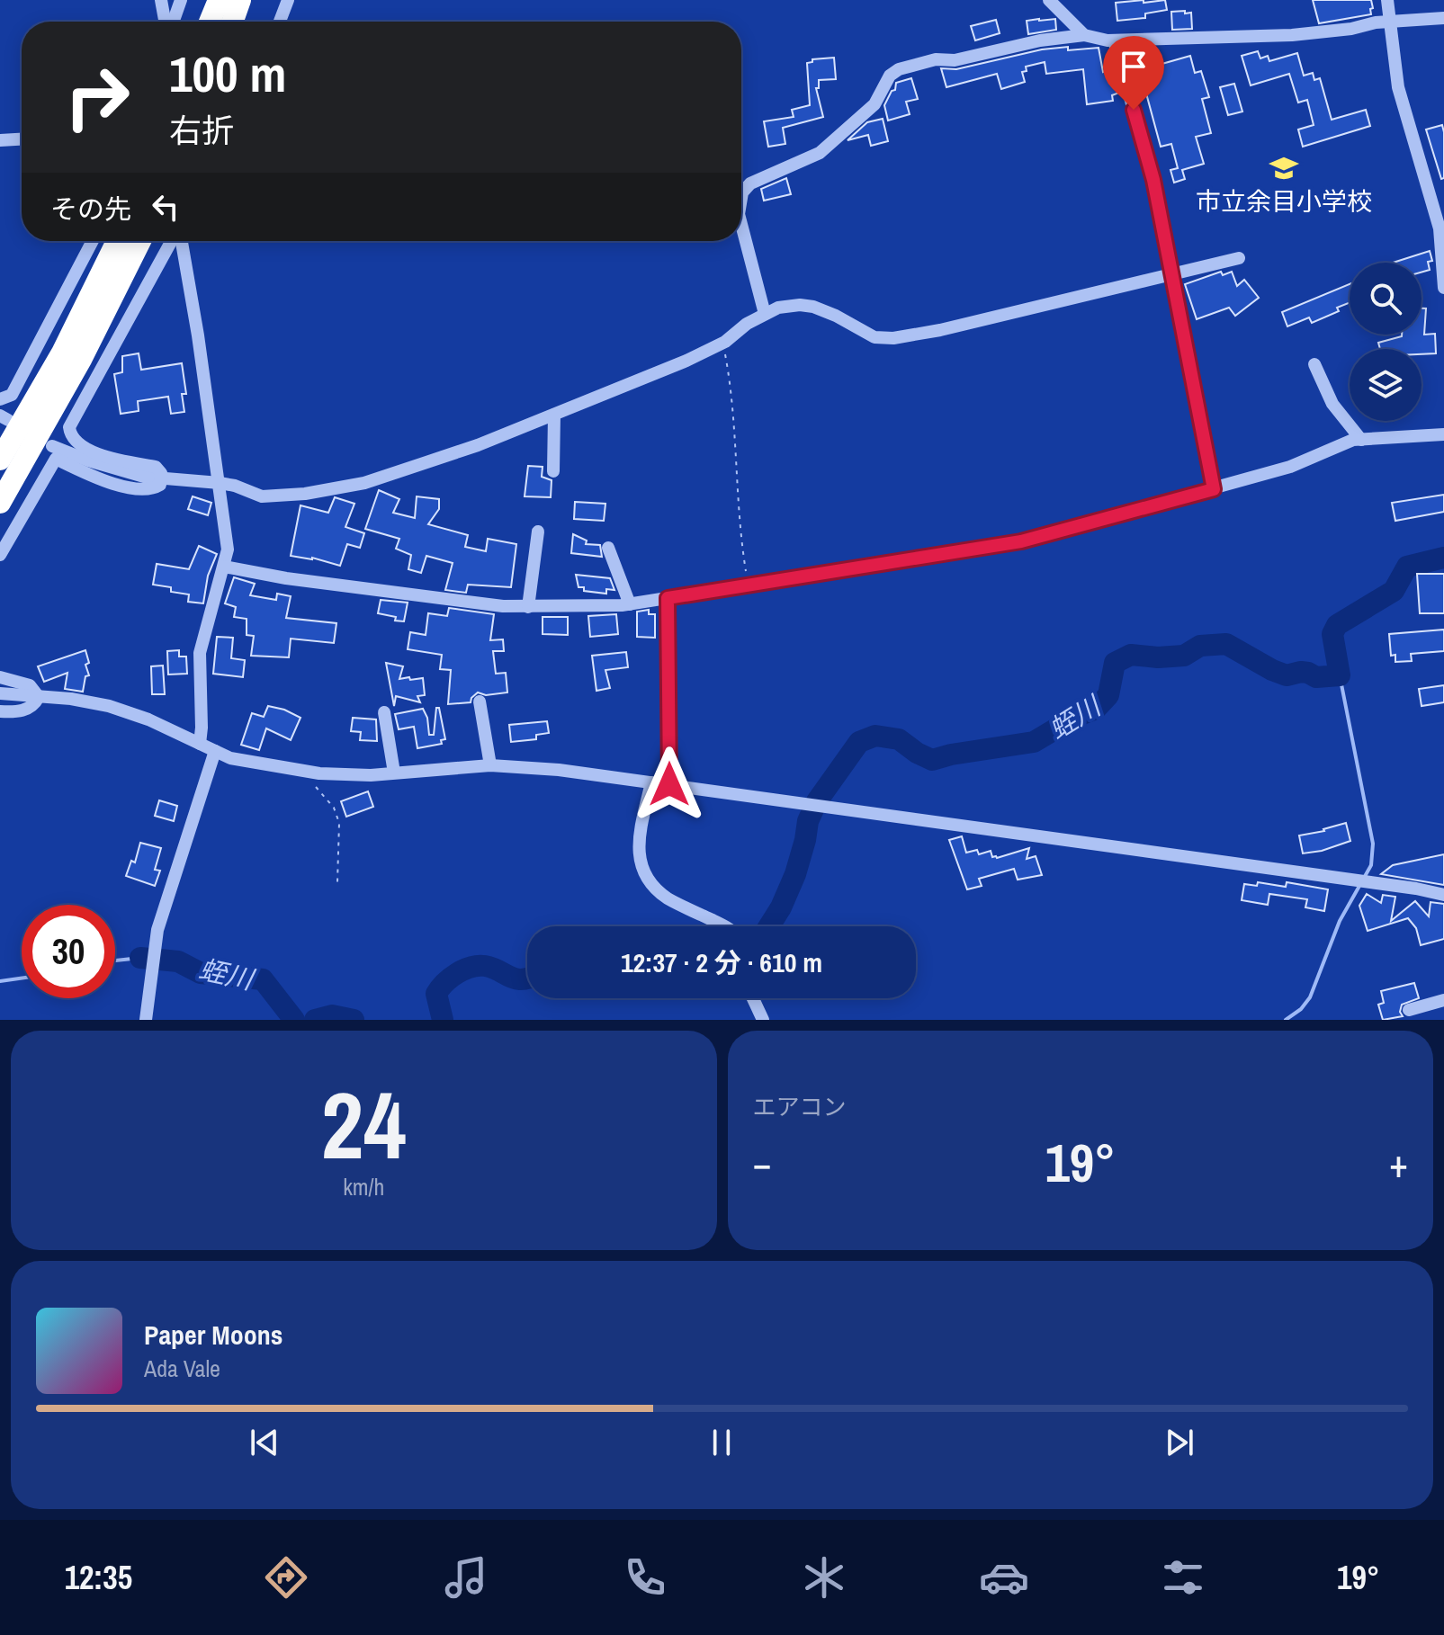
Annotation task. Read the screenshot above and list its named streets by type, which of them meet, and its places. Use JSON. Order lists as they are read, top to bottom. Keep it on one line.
{"water":["蛭川"],"places":{"school or university":["市立余目小学校"]},"page":{"turn":["100 m","右折"],"then":"その先","limit":"30","trip":"12:37 · 2 分 · 610 m","tile":[["24","km/h"],"エアコン"],"heat":["−","19°","+"],"song":["Paper Moons","Ada Vale"],"tabs":["12:35","19°"]}}
